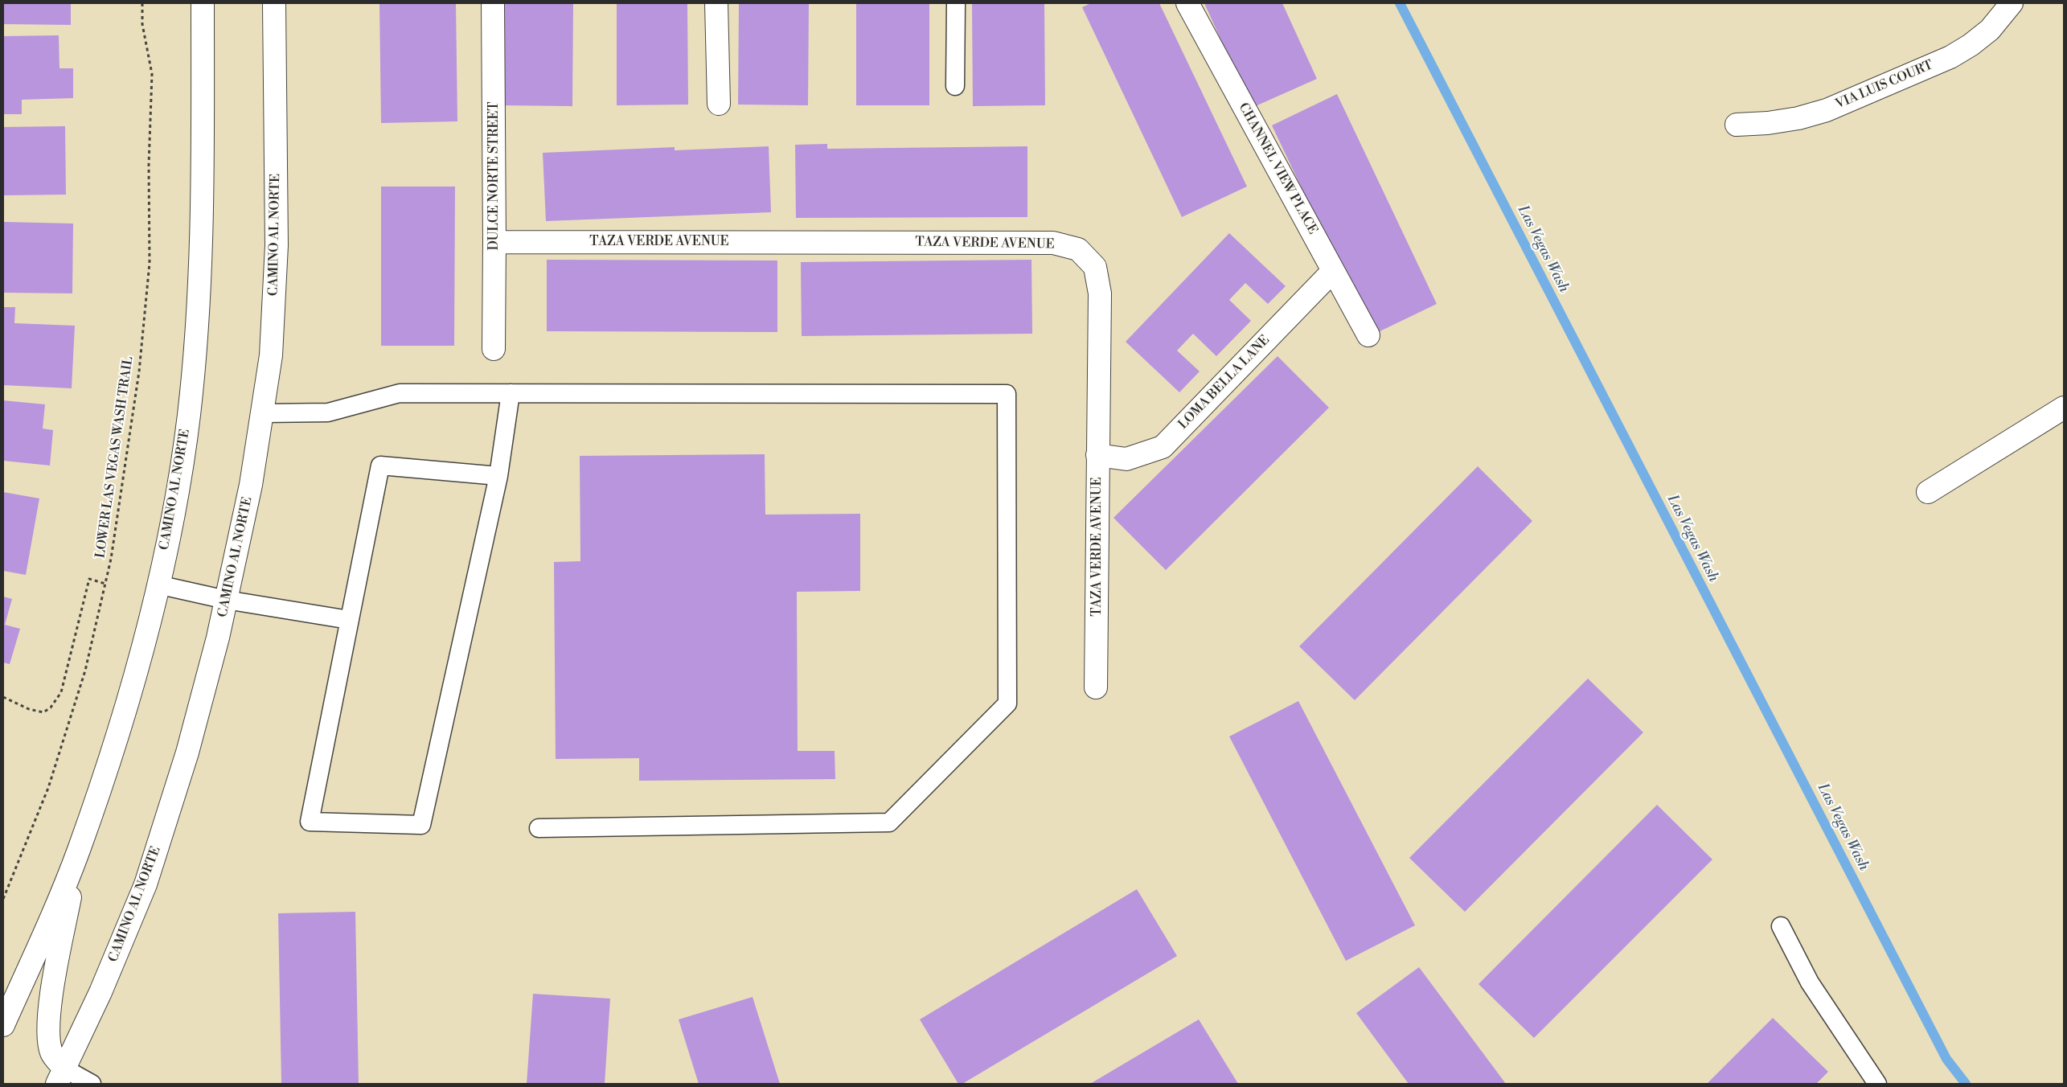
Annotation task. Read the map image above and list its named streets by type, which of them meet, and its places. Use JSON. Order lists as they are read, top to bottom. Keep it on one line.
{"streets":{"street":["VIA LUIS COURT","CHANNEL VIEW PLACE","DULCE NORTE STREET","CAMINO AL NORTE","TAZA VERDE AVENUE","LOMA BELLA LANE"],"path":["LOWER LAS VEGAS WASH TRAIL"]},"crossings":[["CHANNEL VIEW PLACE","LOMA BELLA LANE"],["DULCE NORTE STREET","TAZA VERDE AVENUE"],["TAZA VERDE AVENUE","LOMA BELLA LANE"]],"water":["Las Vegas Wash"]}
